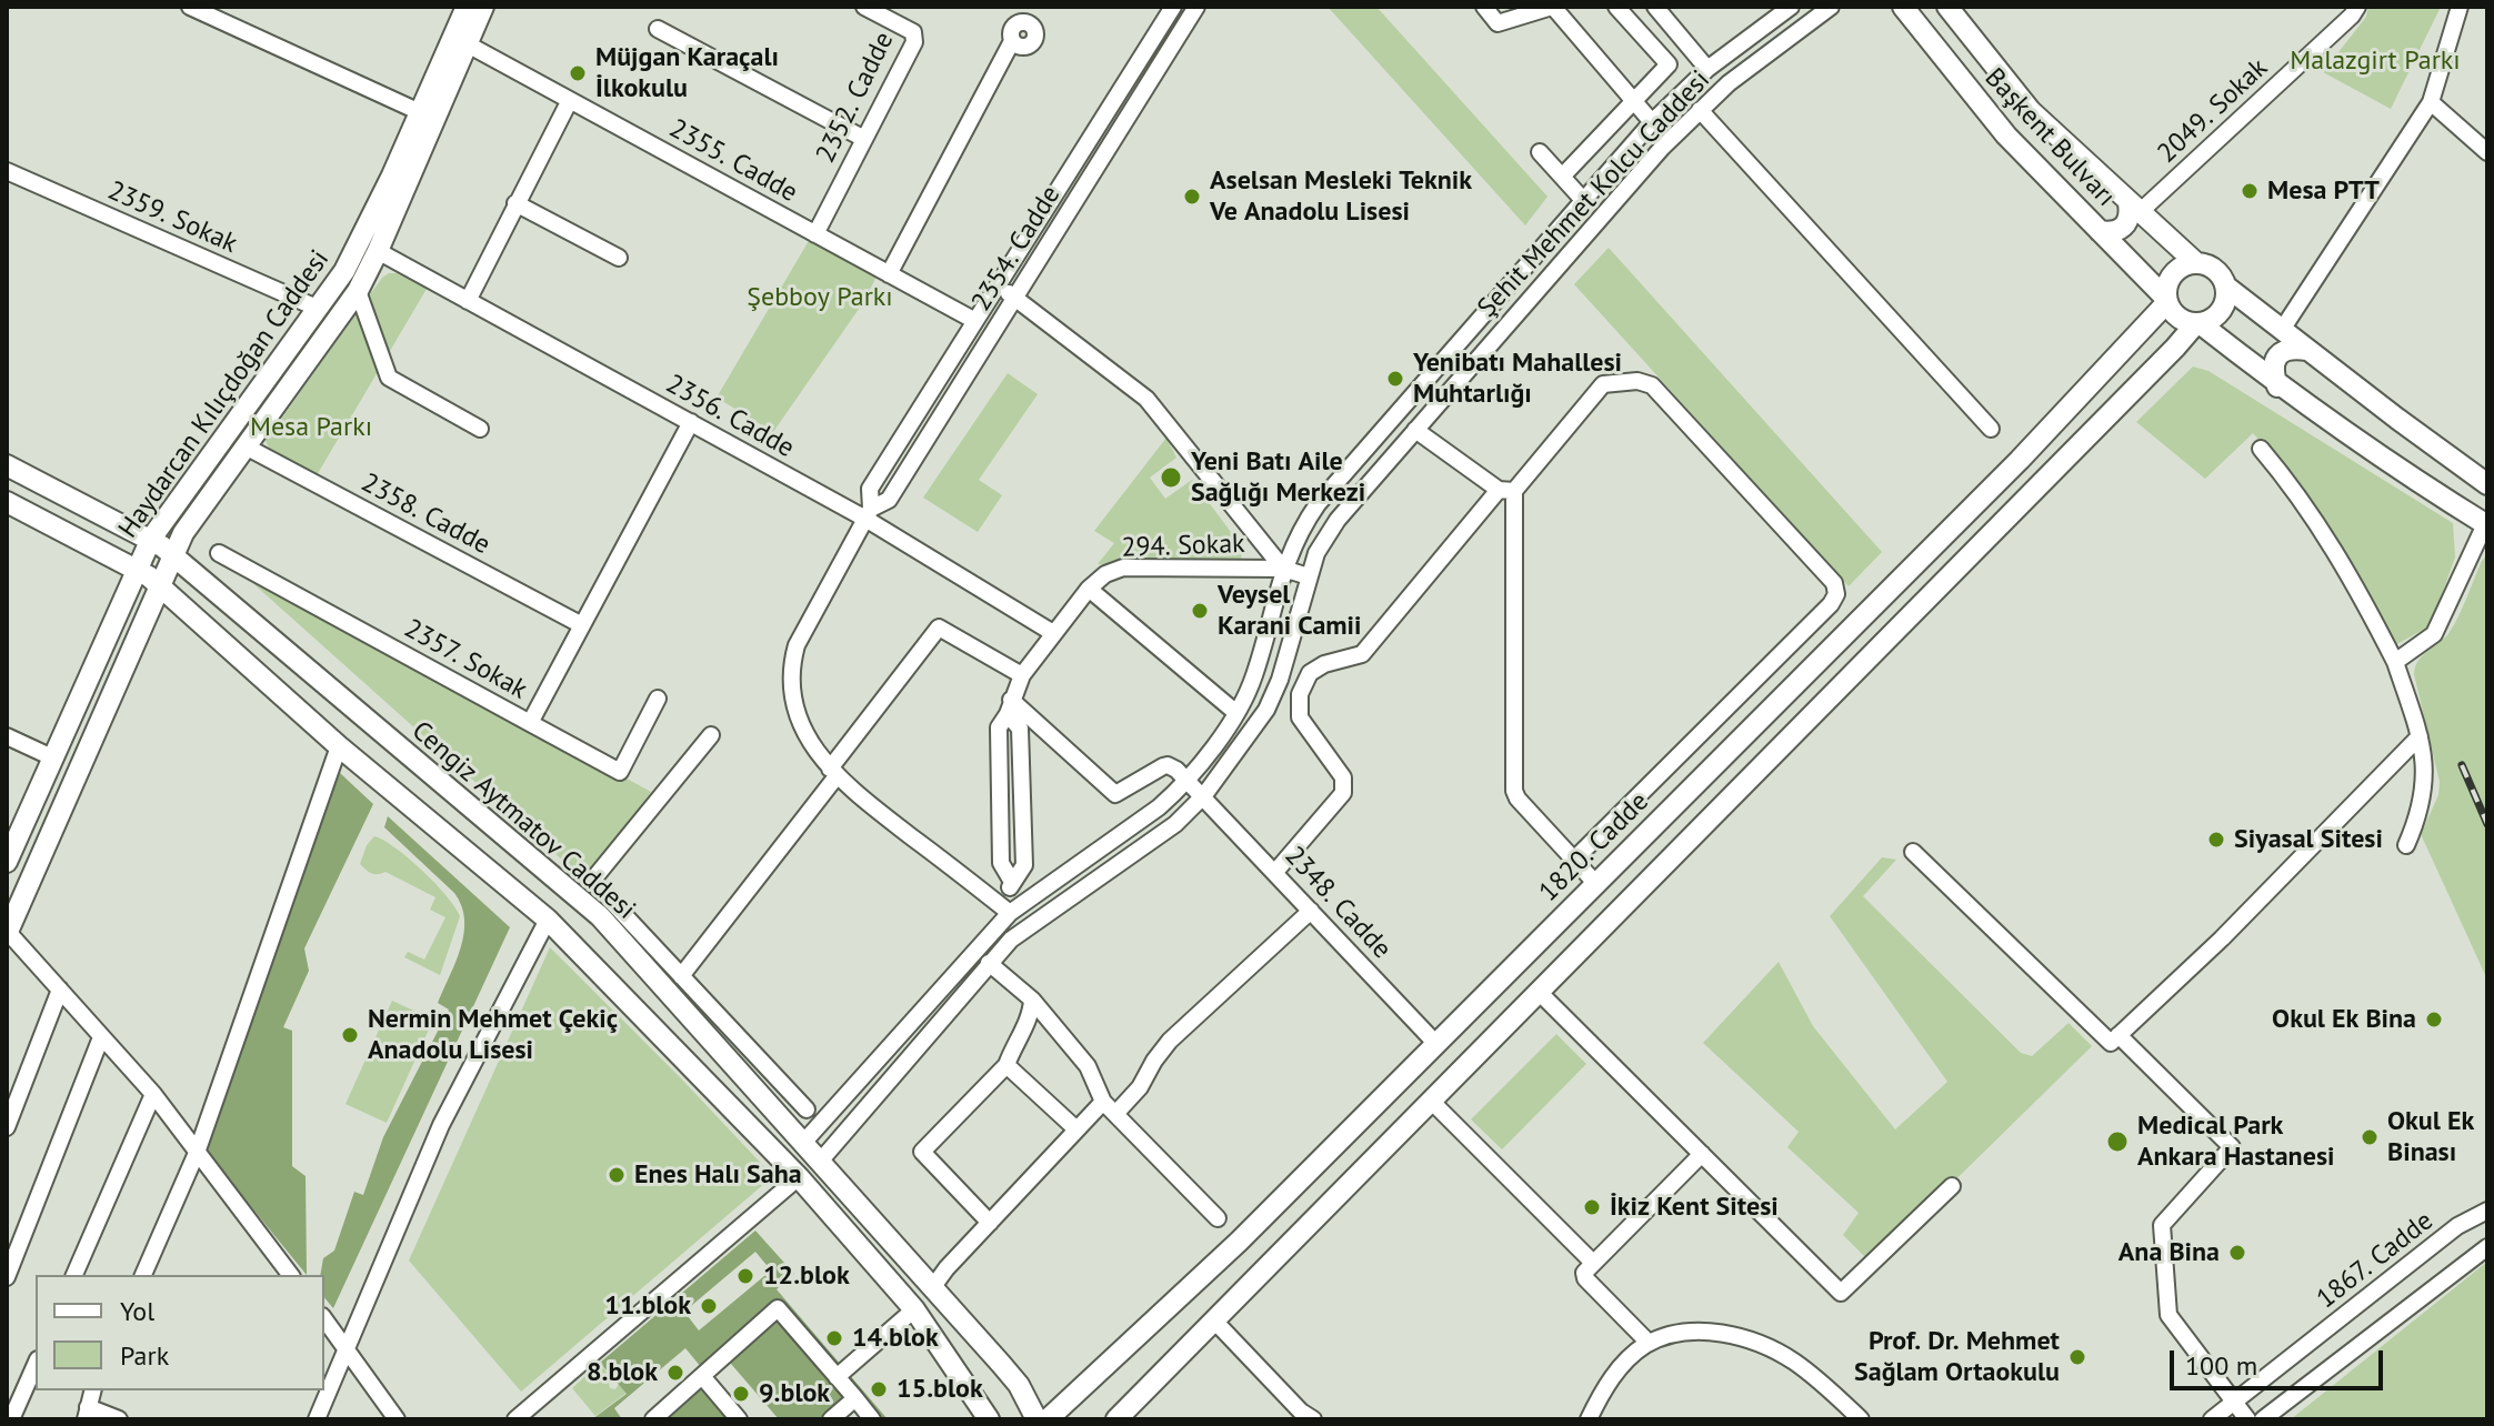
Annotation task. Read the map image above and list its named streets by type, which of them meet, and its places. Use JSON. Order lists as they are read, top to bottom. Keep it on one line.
{"streets":{"main road":["Başkent Bulvarı","Haydarcan Kılıçdoğan Caddesi","Cengiz Aytmatov Caddesi","1820. Cadde"],"street":["2352. Cadde","2049. Sokak","2355. Cadde","Şehit Mehmet Kolcu Caddesi","2359. Sokak","2354. Cadde","2356. Cadde","2358. Cadde","294. Sokak","2357. Sokak","2348. Cadde","1867. Cadde"]},"crossings":[["2352. Cadde","2355. Cadde"],["2049. Sokak","Başkent Bulvarı"],["Başkent Bulvarı","1820. Cadde"],["2355. Cadde","2354. Cadde"],["2355. Cadde","Haydarcan Kılıçdoğan Caddesi"],["Şehit Mehmet Kolcu Caddesi","2354. Cadde"],["Şehit Mehmet Kolcu Caddesi","294. Sokak"],["Şehit Mehmet Kolcu Caddesi","Cengiz Aytmatov Caddesi"],["Şehit Mehmet Kolcu Caddesi","2348. Cadde"],["2359. Sokak","Haydarcan Kılıçdoğan Caddesi"],["2354. Cadde","2356. Cadde"],["Haydarcan Kılıçdoğan Caddesi","2356. Cadde"],["Haydarcan Kılıçdoğan Caddesi","2358. Cadde"],["Haydarcan Kılıçdoğan Caddesi","Cengiz Aytmatov Caddesi"],["2356. Cadde","294. Sokak"],["2356. Cadde","2357. Sokak"],["2358. Cadde","2357. Sokak"],["1820. Cadde","2348. Cadde"]],"parks":["Malazgirt Parkı","Şebboy Parkı","Mesa Parkı"],"places":["Müjgan Karaçalı İlkokulu","Mesa PTT","Aselsan Mesleki Teknik Ve Anadolu Lisesi","Yenibatı Mahallesi Muhtarlığı","Yeni Batı Aile Sağlığı Merkezi","Veysel Karani Camii","Siyasal Sitesi","Okul Ek Bina","Nermin Mehmet Çekiç Anadolu Lisesi","Okul Ek Binası","Medical Park Ankara Hastanesi","Enes Halı Saha","İkiz Kent Sitesi","Ana Bina","12.blok","11.blok","14.blok","Prof. Dr. Mehmet Sağlam Ortaokulu","8.blok","15.blok","9.blok"],"legend":["Yol","Park"],"scale_bar":"100 m"}
